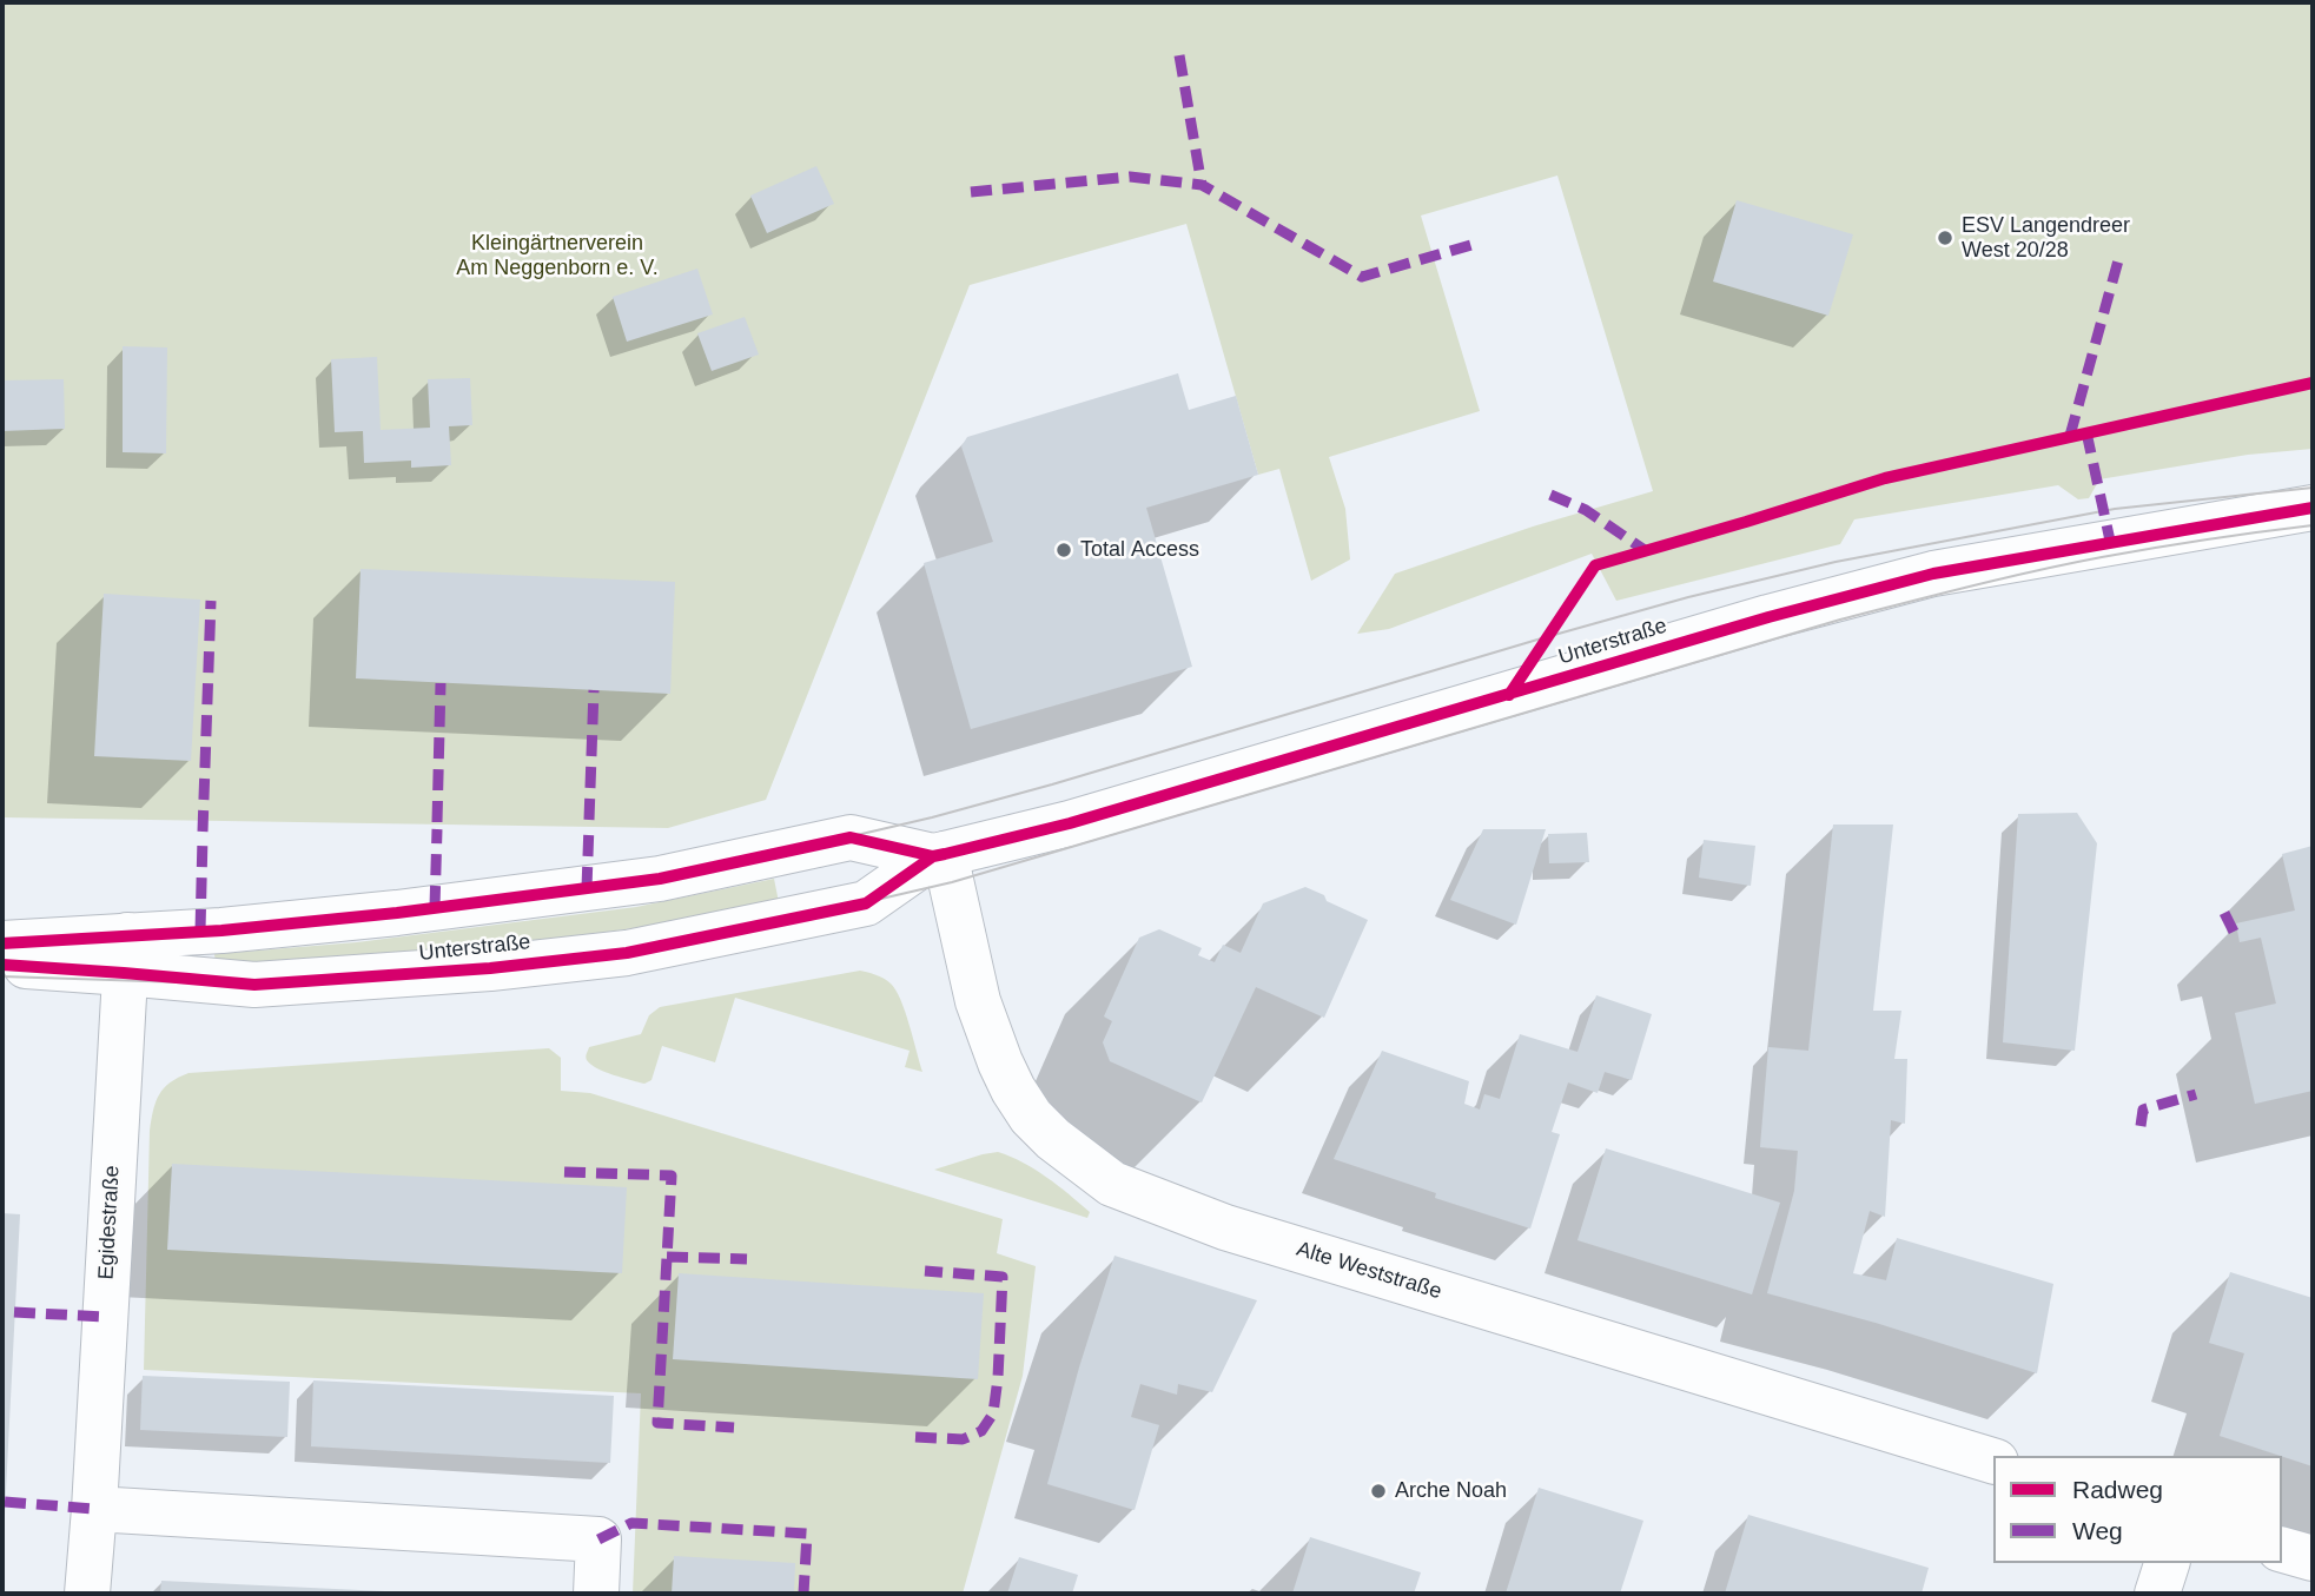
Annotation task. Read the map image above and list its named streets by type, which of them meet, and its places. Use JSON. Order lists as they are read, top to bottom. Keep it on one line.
{"streets":{"main road":["Unterstraße","Egidestraße","Alte Weststraße"]},"crossings":[["Unterstraße","Egidestraße"],["Unterstraße","Alte Weststraße"]],"parks":["Kleingärtnerverein Am Neggenborn e. V."],"places":["ESV Langendreer West 20/28","Total Access","Arche Noah"],"legend":["Radweg","Weg"]}
